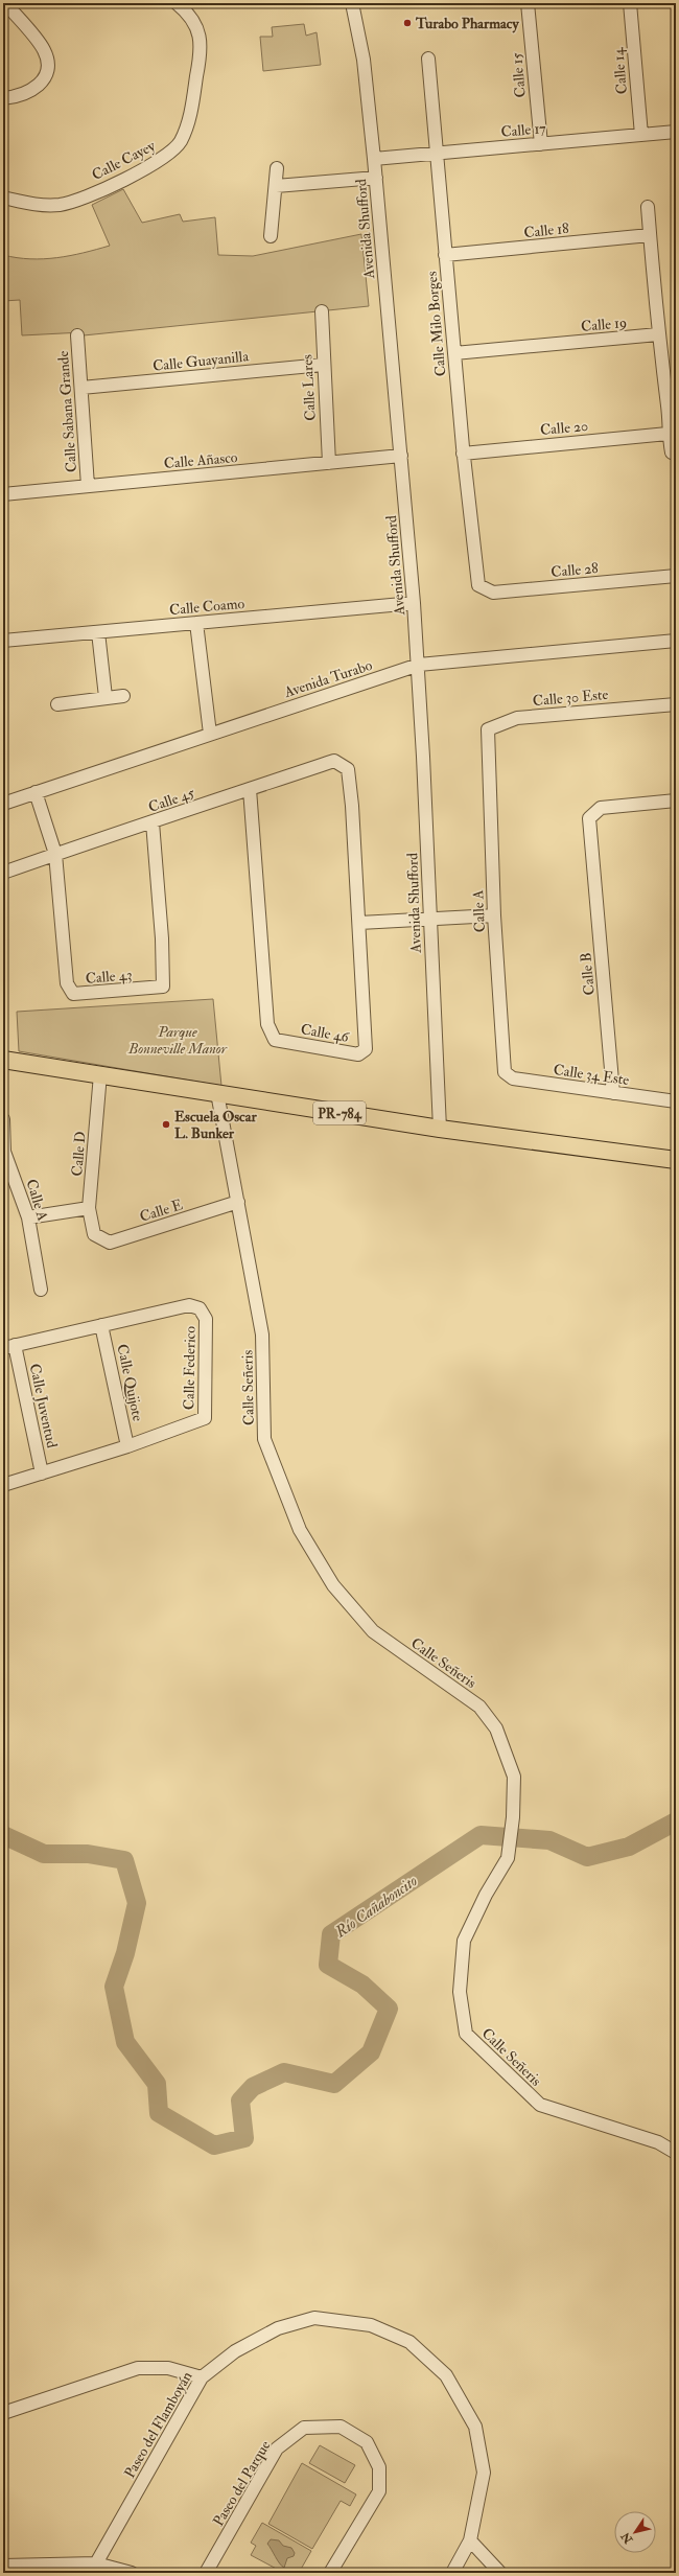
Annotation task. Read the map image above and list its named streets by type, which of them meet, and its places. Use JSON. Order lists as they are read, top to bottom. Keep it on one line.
{"streets":{"main road":["PR-784"],"street":["Calle 14","Calle 15","Calle 17","Calle Cayey","Avenida Shufford","Calle 18","Calle Milo Borges","Calle 19","Calle Guayanilla","Calle Lares","Calle Sabana Grande","Calle 20","Calle Añasco","Calle 28","Calle Coamo","Avenida Turabo","Calle 30 Este","Calle 45","Calle A","Calle B","Calle 43","Calle 46","Calle 34 Este","Calle D","Calle E","Calle Federico","Calle Quijote","Calle Señeris","Calle Juventud","Paseo del Flamboyán","Paseo del Parque"]},"crossings":[["Calle 14","Calle 17"],["Calle 15","Calle 17"],["Calle 17","Avenida Shufford"],["Calle 17","Calle Milo Borges"],["Avenida Shufford","Calle Añasco"],["Avenida Shufford","Calle Coamo"],["Avenida Shufford","Avenida Turabo"],["Avenida Shufford","PR-784"],["Calle 18","Calle Milo Borges"],["Calle Milo Borges","Calle 19"],["Calle Milo Borges","Calle 20"],["Calle Milo Borges","Calle 28"],["Calle Guayanilla","Calle Lares"],["Calle Guayanilla","Calle Sabana Grande"],["Calle Lares","Calle Añasco"],["Calle Sabana Grande","Calle Añasco"],["Avenida Turabo","Calle 43"],["Calle 30 Este","Calle A"],["Calle 45","Calle 43"],["Calle 45","Calle 46"],["Calle A","Calle 34 Este"],["Calle B","Calle 34 Este"],["PR-784","Calle D"],["PR-784","Calle Señeris"],["Calle D","Calle E"],["Calle E","Calle Señeris"],["Calle Federico","Calle Quijote"],["Calle Federico","Calle Juventud"]],"water":["Río Cañaboncito"],"parks":["Parque Bonneville Manor"],"places":["Turabo Pharmacy","Escuela Oscar L. Bunker"],"north":"bottom left"}
